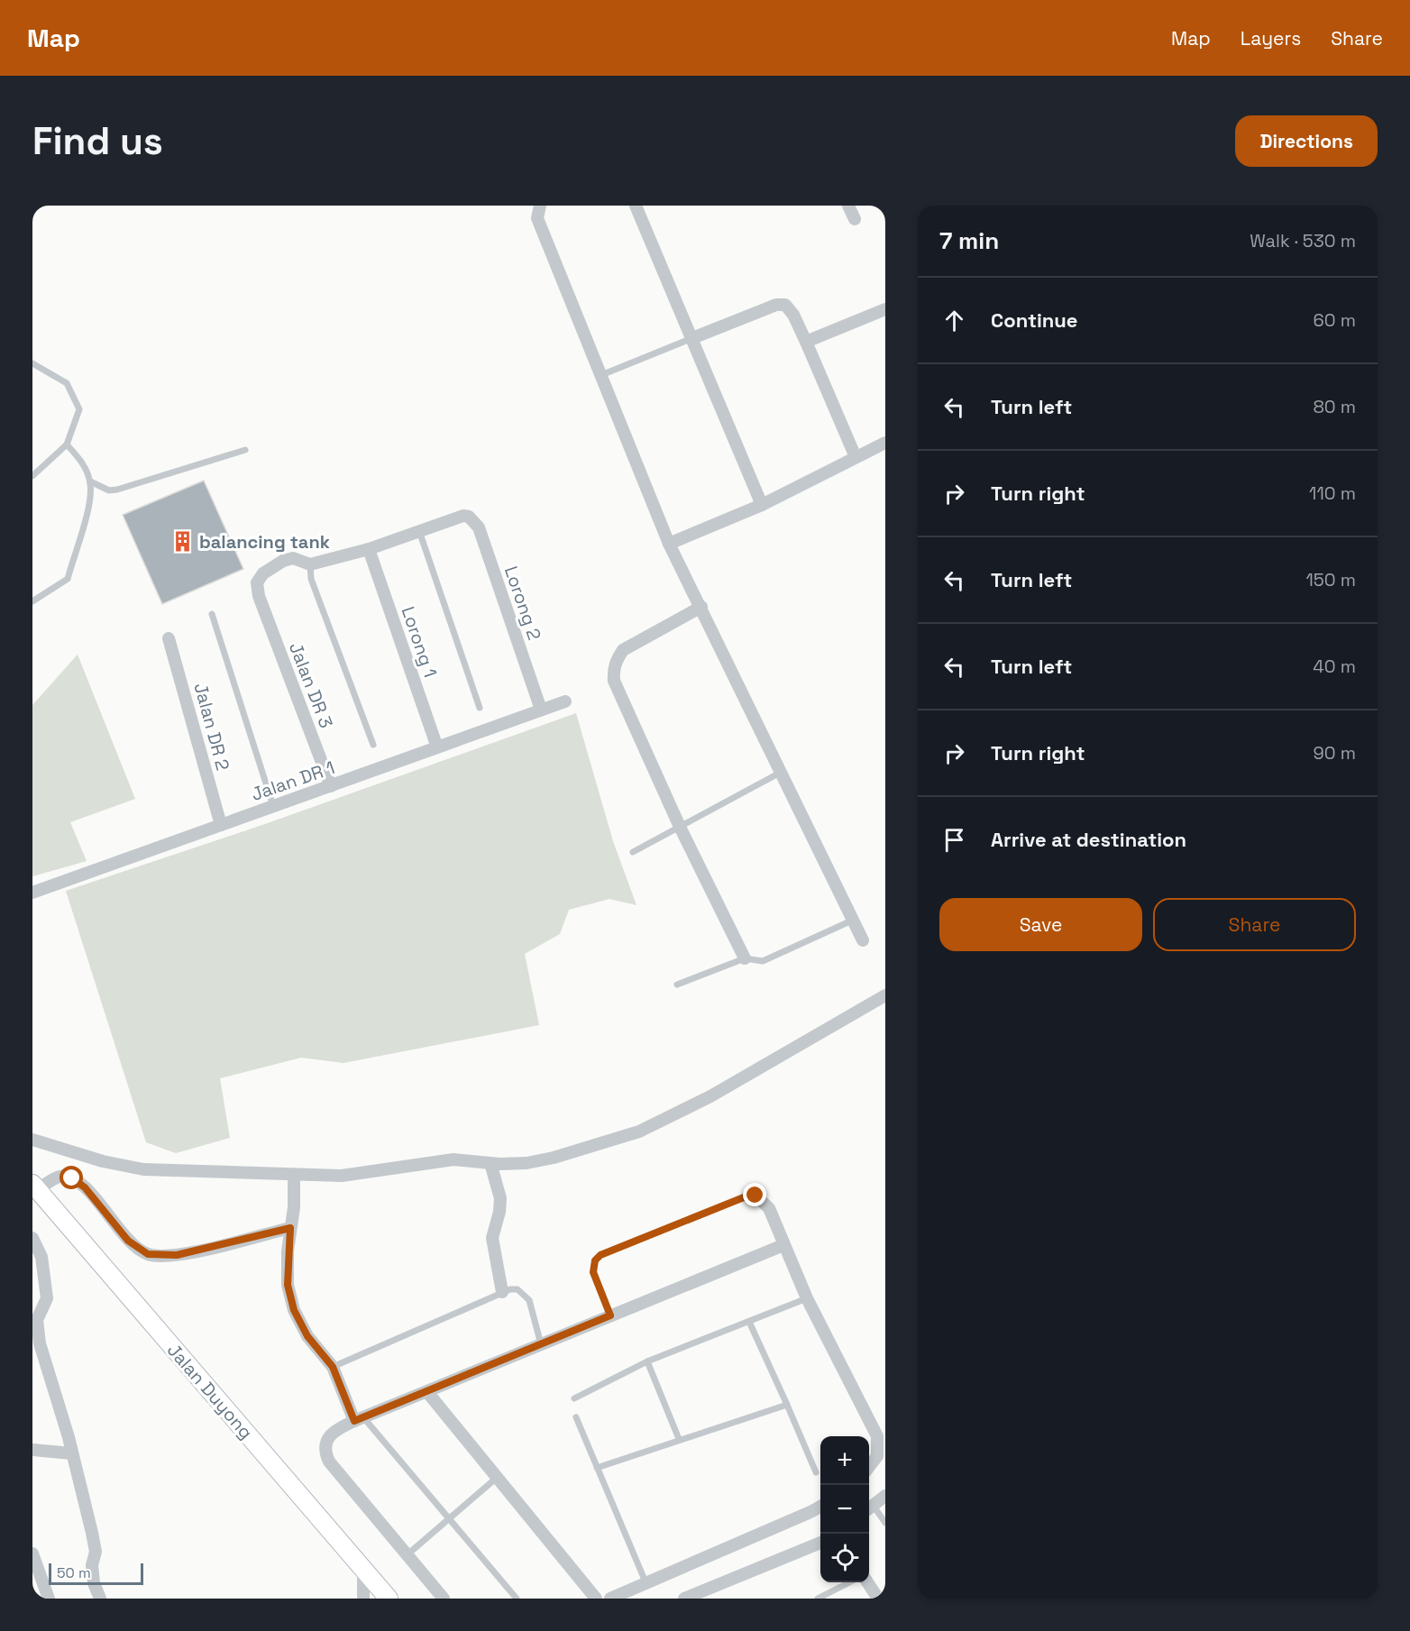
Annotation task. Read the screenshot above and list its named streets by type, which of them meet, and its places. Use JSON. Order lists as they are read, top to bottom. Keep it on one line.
{"streets":{"main road":["Jalan Duyong"],"street":["Lorong 2","Lorong 1","Jalan DR 3","Jalan DR 2","Jalan DR 1"]},"crossings":[["Lorong 2","Jalan DR 1"],["Lorong 1","Jalan DR 1"],["Jalan DR 3","Jalan DR 1"],["Jalan DR 2","Jalan DR 1"]],"places":{"building":["balancing tank"]},"scale_bar":"50 m","page":{"header":"Map","nav":["Map","Layers","Share"],"buttons":["Directions",["Save","Share"]],"title":"Find us","heading":["7 min","Walk · 530 m"],"list":[["Continue","60 m"],["Turn left","80 m"],["Turn right","110 m"],["Turn left","150 m"],["Turn left","40 m"],["Turn right","90 m"],"Arrive at destination"],"map_buttons":["+","−"],"scale":"50 m"}}
